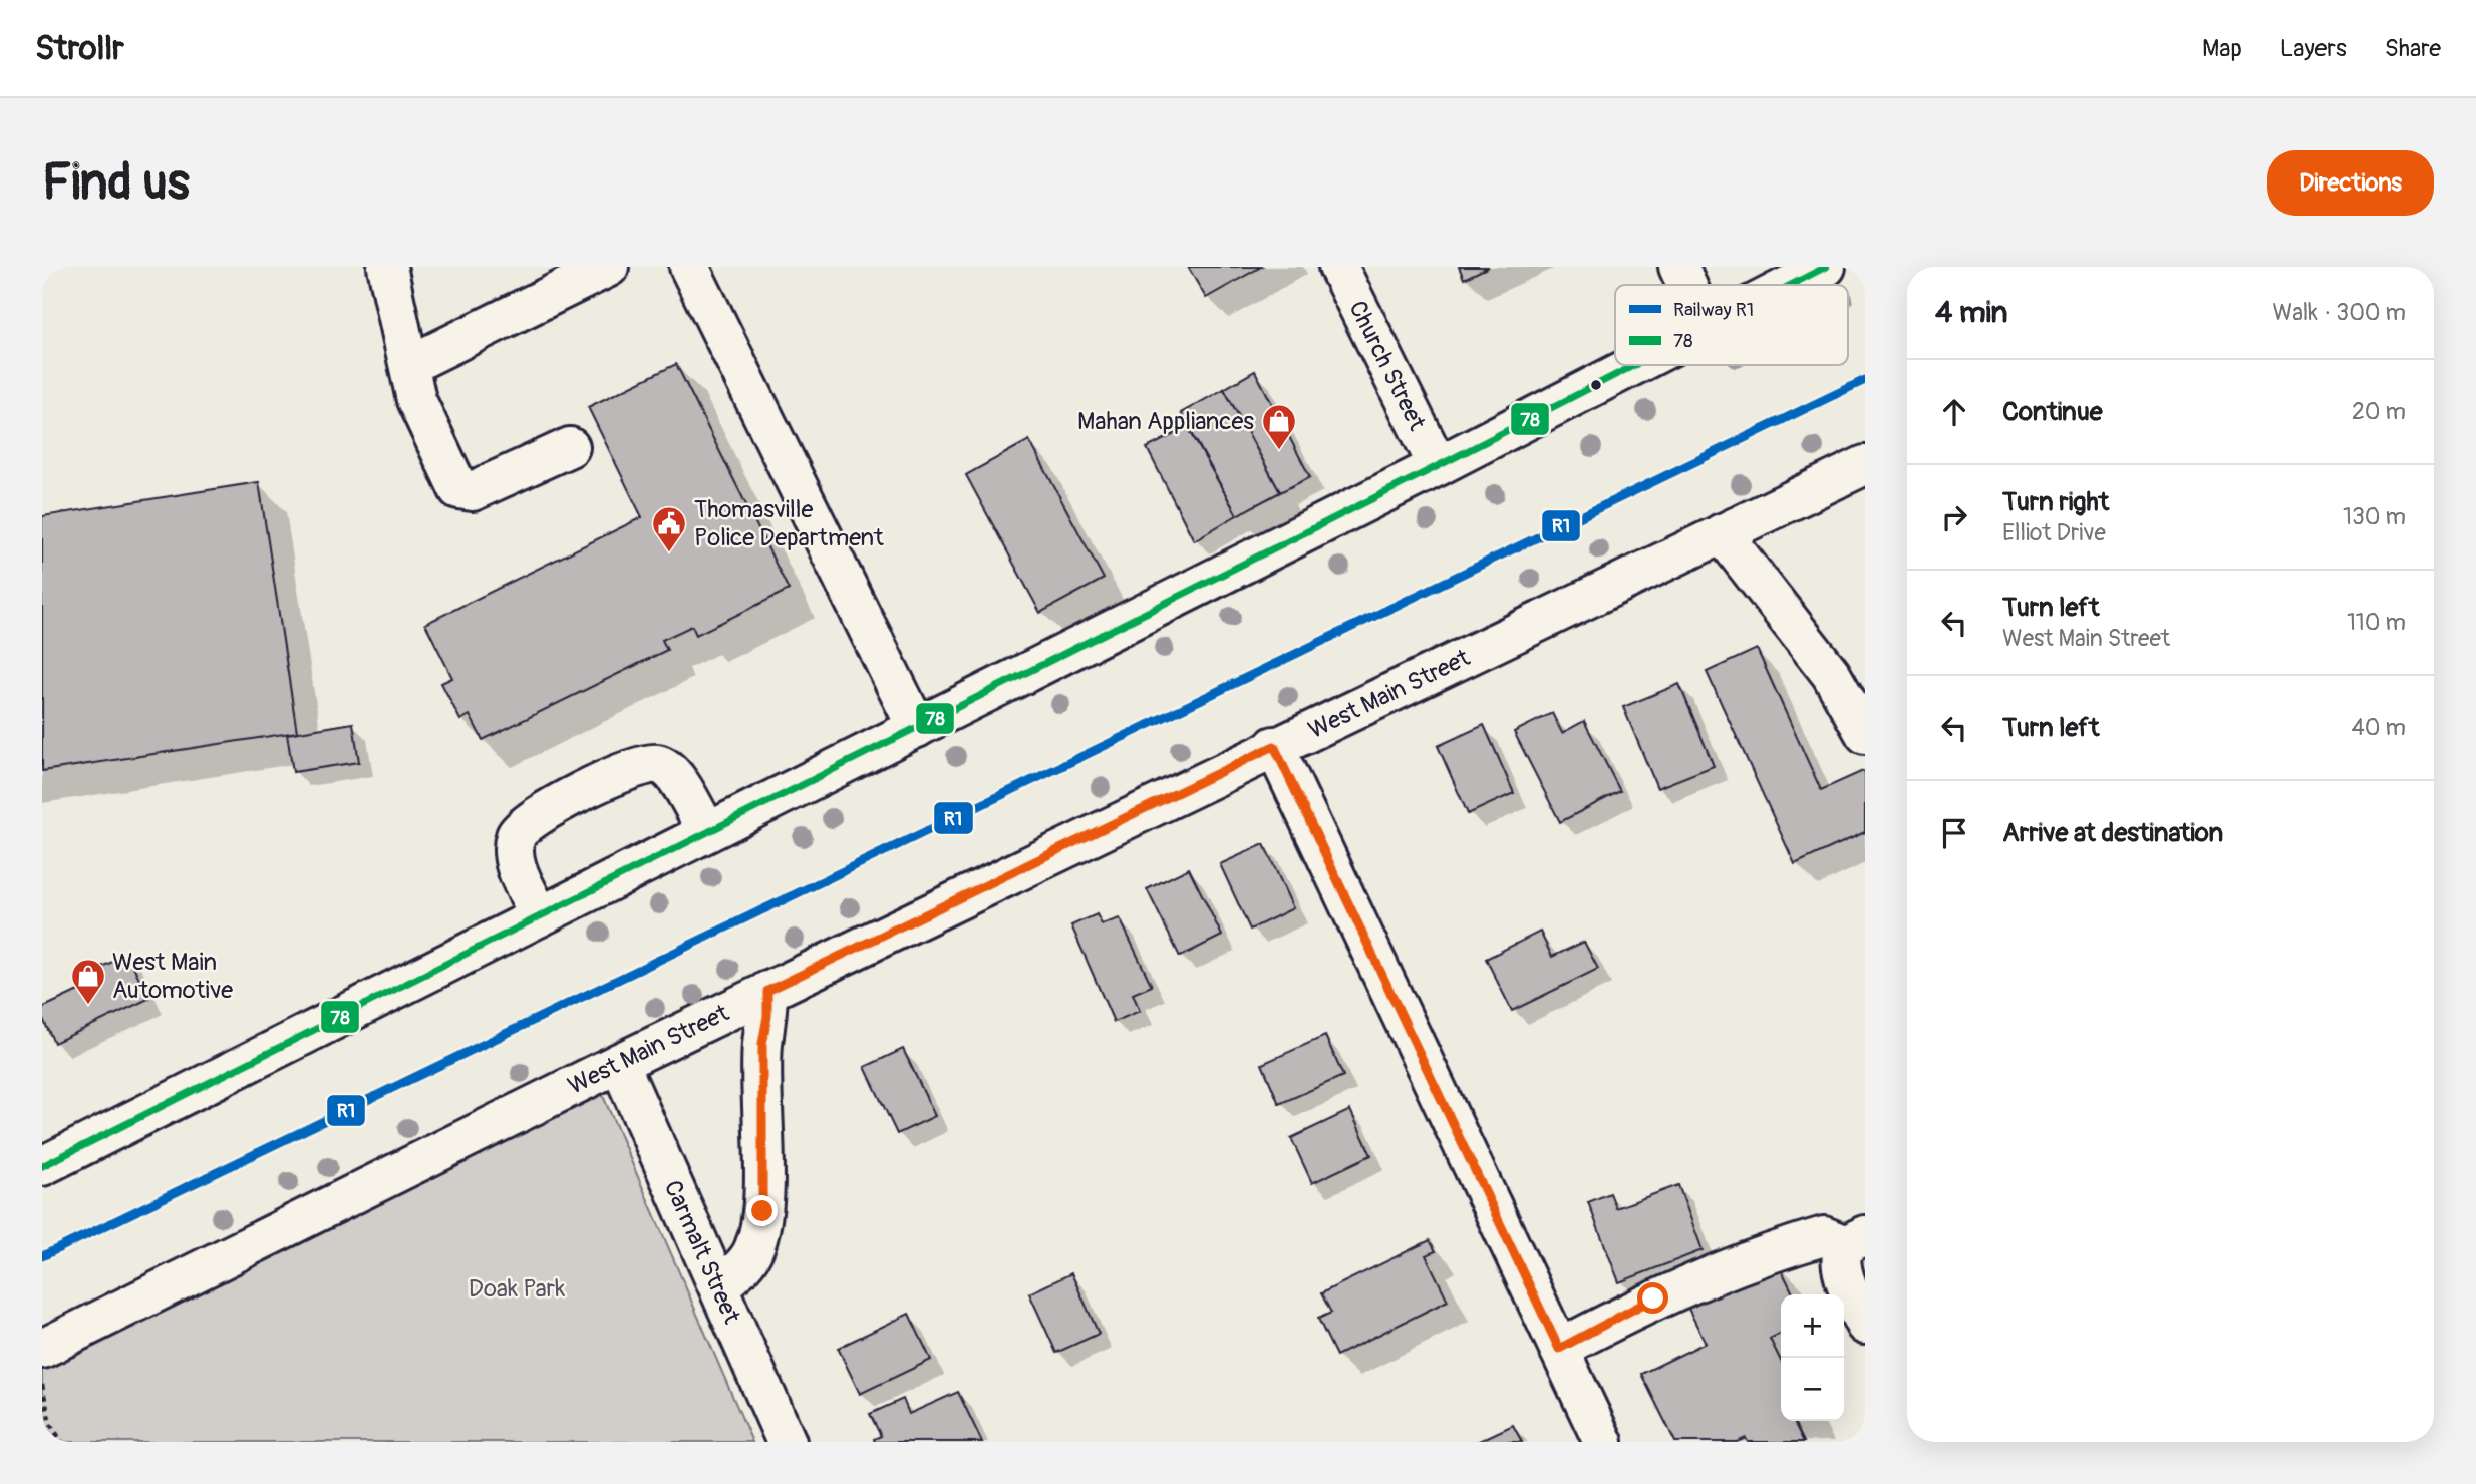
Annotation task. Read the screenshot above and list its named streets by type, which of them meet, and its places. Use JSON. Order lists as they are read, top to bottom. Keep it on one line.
{"streets":{"street":["Church Street","West Main Street","Carmalt Street"]},"crossings":[["West Main Street","Carmalt Street"]],"parks":["Doak Park"],"places":{"shop":["Mahan Appliances","West Main Automotive"],"public building":["Thomasville Police Department"]},"lines":["transit line 78","rail line R1"],"legend":["Railway R1","78"],"page":{"header":"Strollr","nav":["Map","Layers","Share"],"buttons":"Directions","title":"Find us","heading":["4 min","Walk · 300 m"],"list":[["Continue","20 m"],["Turn right","Elliot Drive","130 m"],["Turn left","West Main Street","110 m"],["Turn left","40 m"],"Arrive at destination"],"map_buttons":["+","−"]}}
